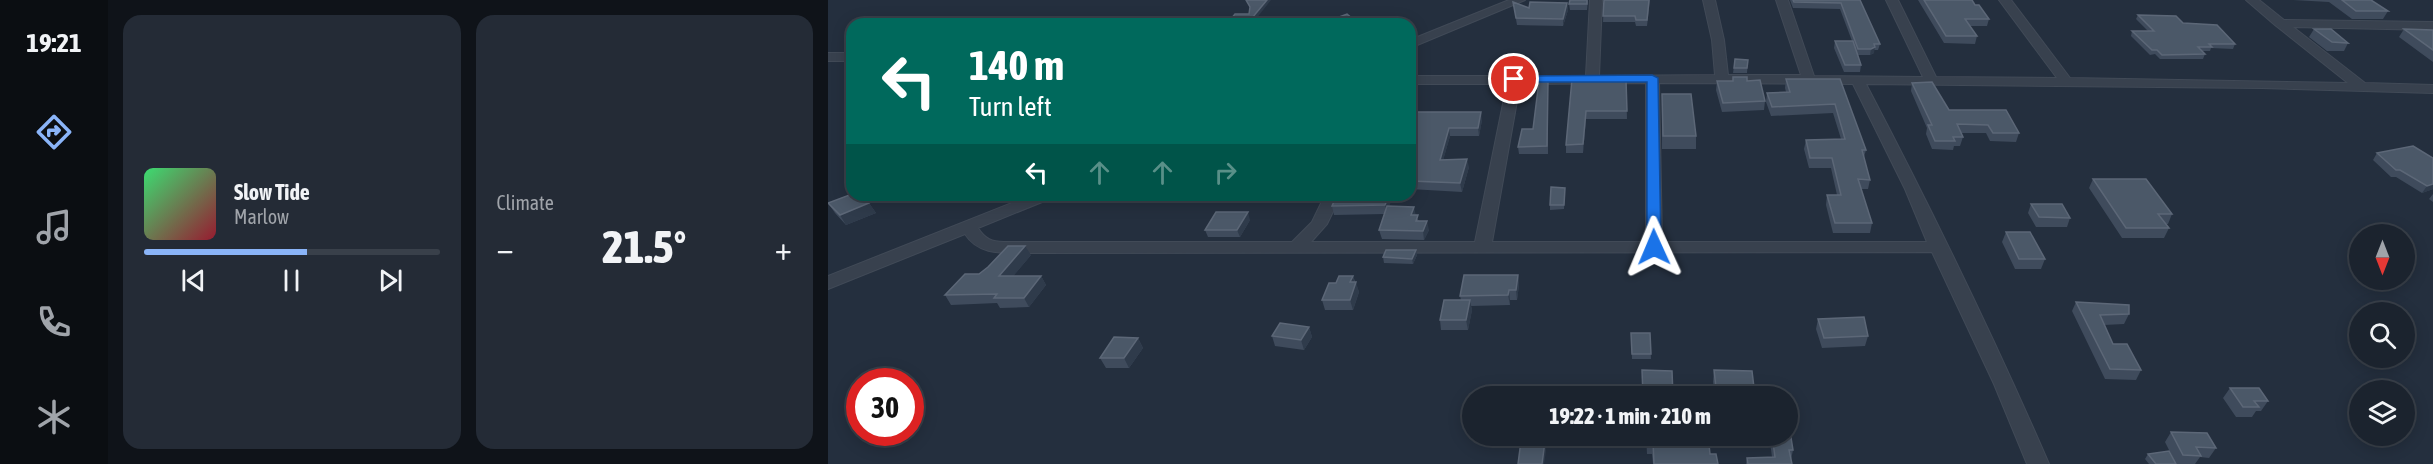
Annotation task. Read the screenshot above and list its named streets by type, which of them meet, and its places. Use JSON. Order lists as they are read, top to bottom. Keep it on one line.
{"north":"bottom","page":{"tabs":"19:21","tile":"Climate","turn":["140 m","Turn left"],"song":["Slow Tide","Marlow"],"heat":["−","21.5°","+"],"limit":"30","trip":"19:22 · 1 min · 210 m"}}
